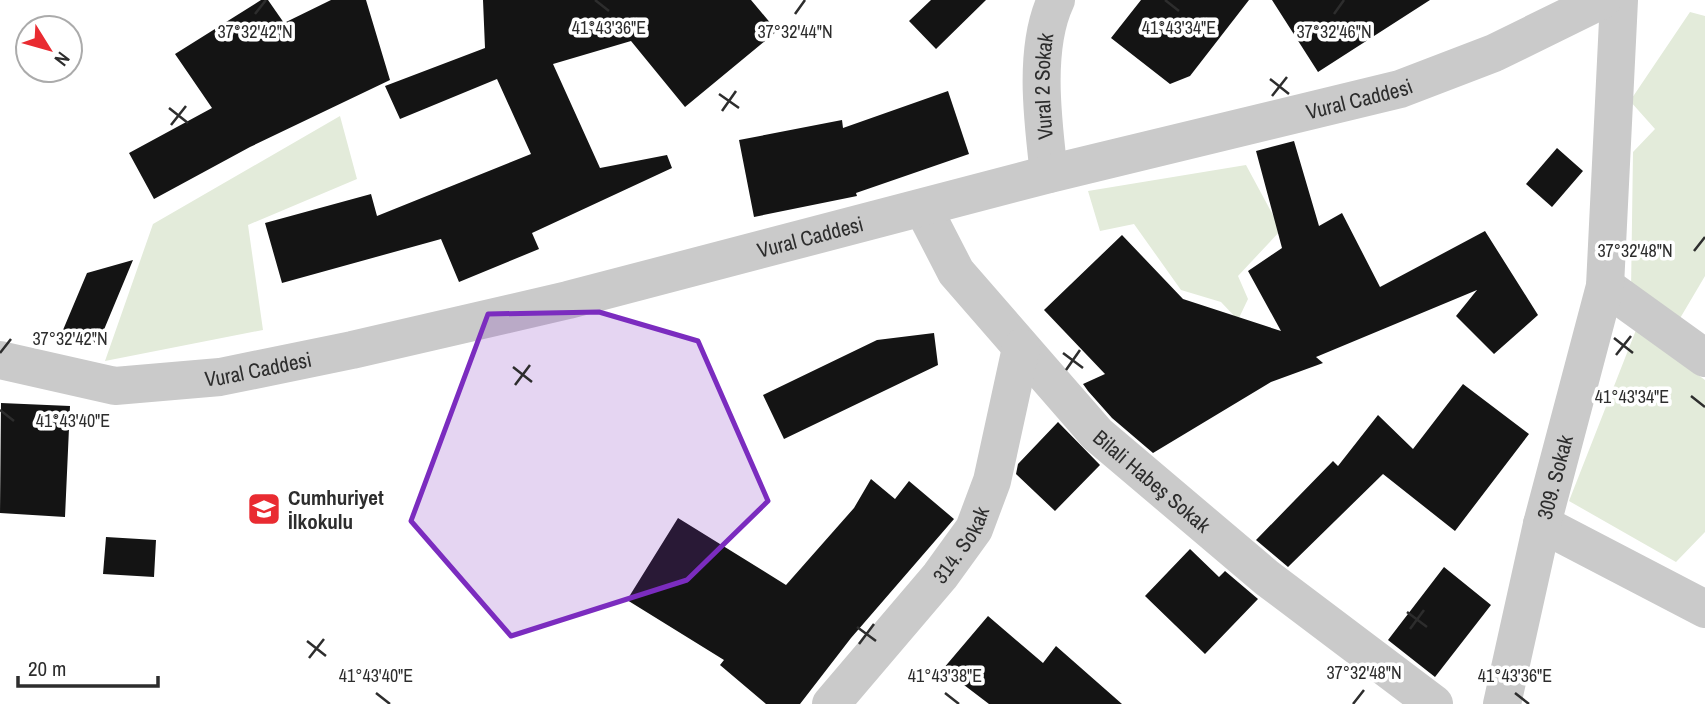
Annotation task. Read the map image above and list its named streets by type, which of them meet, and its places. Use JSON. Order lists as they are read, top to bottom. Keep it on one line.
{"streets":{"street":["Vural 2 Sokak","Vural Caddesi","309. Sokak","Bilali Habeş Sokak","314. Sokak"]},"crossings":[["Vural 2 Sokak","Vural Caddesi"],["Vural Caddesi","Bilali Habeş Sokak"],["Bilali Habeş Sokak","314. Sokak"]],"places":{"school or university":["Cumhuriyet İlkokulu"]},"scale_bar":"20 m","north":"bottom right","coordinates":["41°43'36\"E","41°43'34\"E","37°32'42\"N","37°32'44\"N","37°32'46\"N","37°32'48\"N","41°43'40\"E","41°43'38\"E"]}
